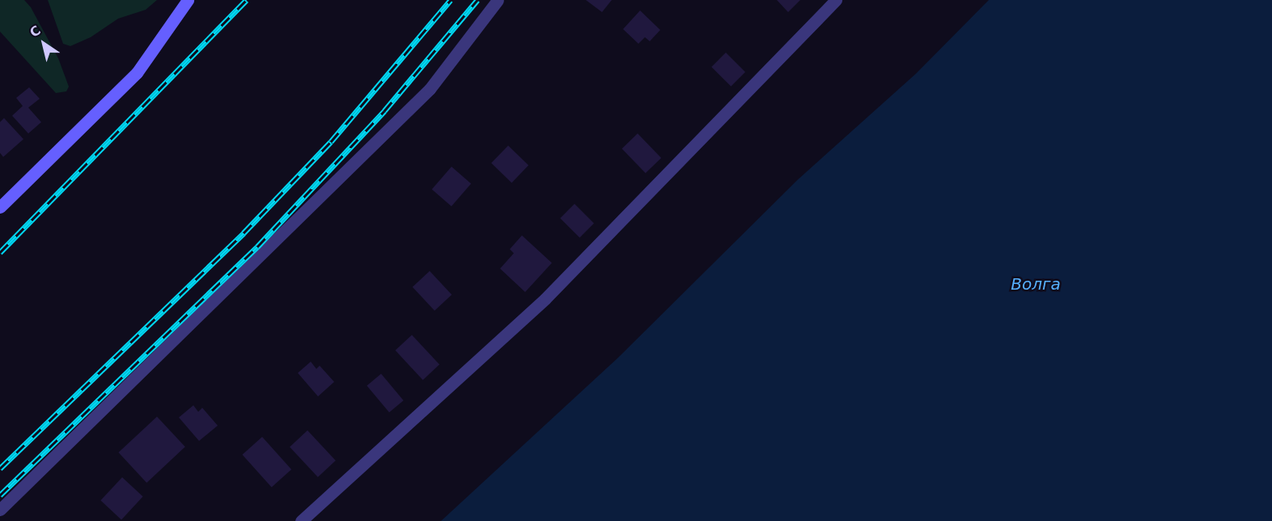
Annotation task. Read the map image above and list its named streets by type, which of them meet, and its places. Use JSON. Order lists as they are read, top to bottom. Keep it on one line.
{"water":["Волга"],"north":"top left"}
